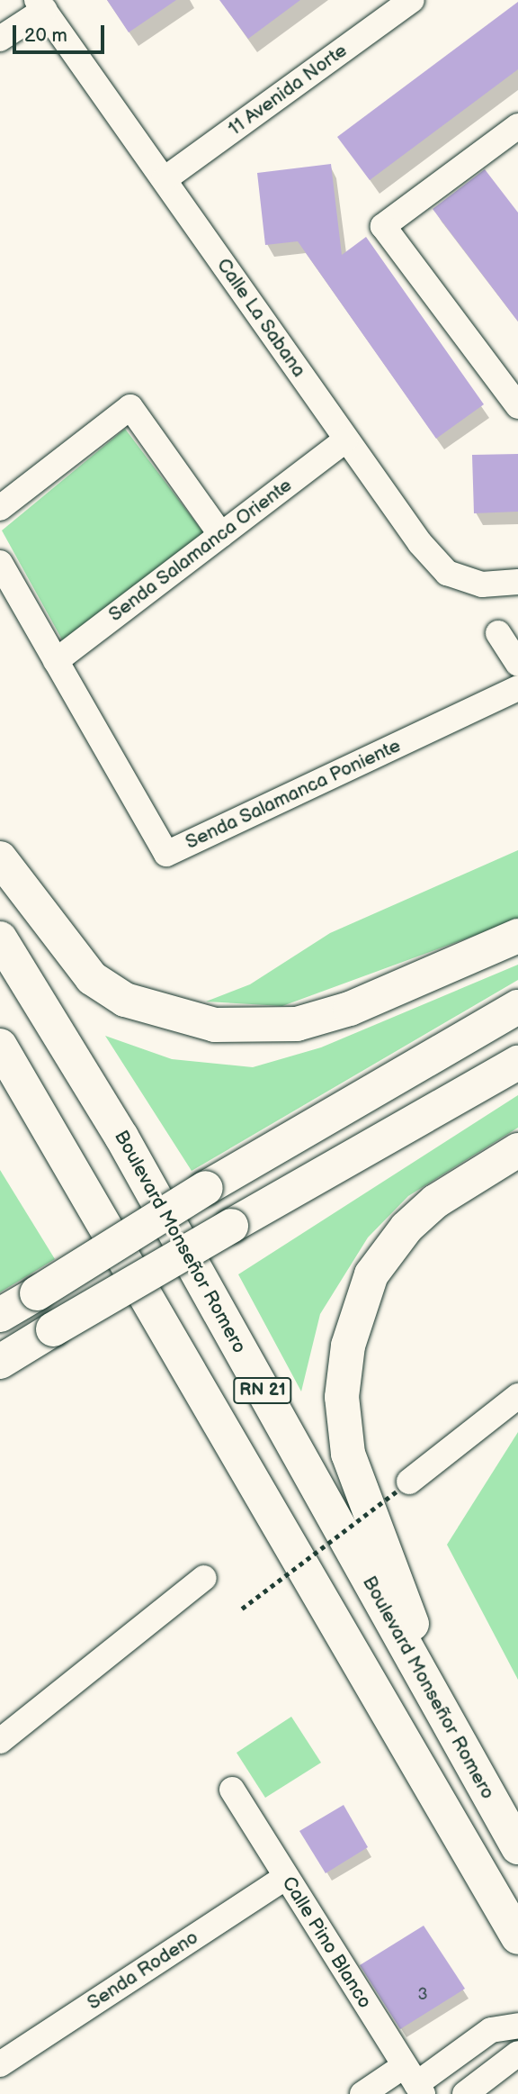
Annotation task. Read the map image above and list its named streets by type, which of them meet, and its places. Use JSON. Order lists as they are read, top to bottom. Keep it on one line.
{"streets":{"highway":["Boulevard Monseñor Romero","RN 21"],"street":["11 Avenida Norte","Calle La Sabana","Senda Salamanca Oriente","Senda Salamanca Poniente","Calle Pino Blanco","Senda Rodeno"]},"crossings":[["11 Avenida Norte","Calle La Sabana"],["Calle La Sabana","Senda Salamanca Oriente"],["Senda Salamanca Oriente","Senda Salamanca Poniente"],["Calle Pino Blanco","Senda Rodeno"]],"house_numbers":["3"],"scale_bar":"20 m"}
